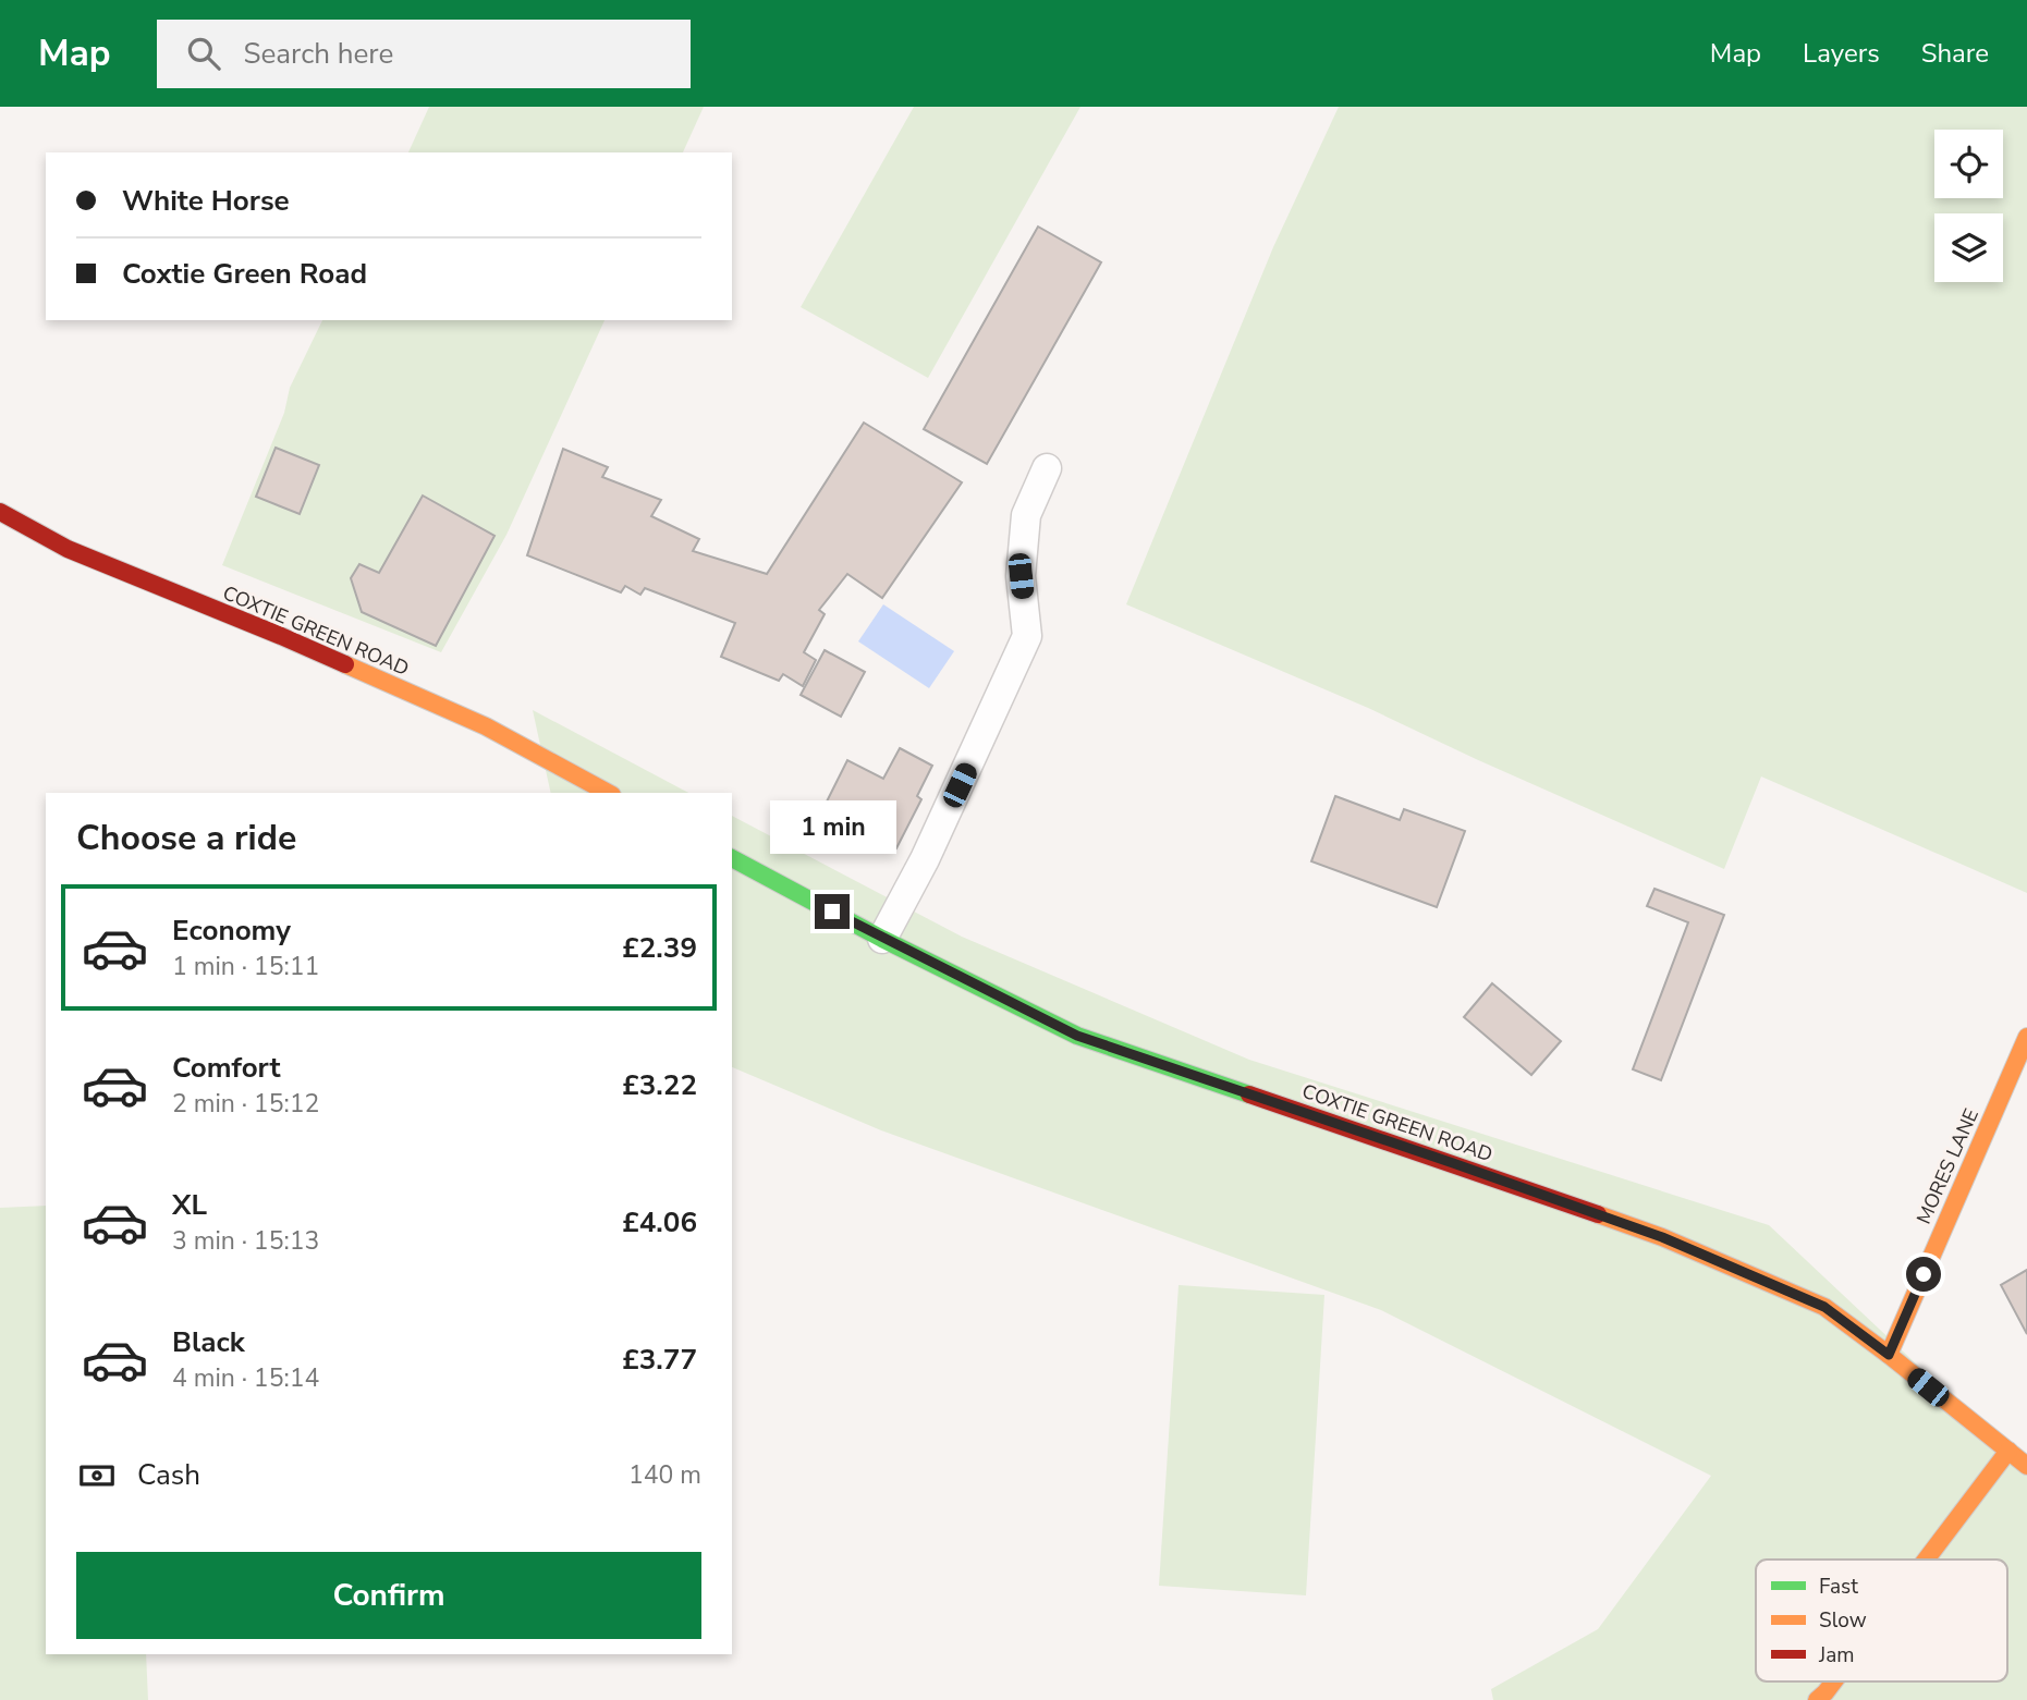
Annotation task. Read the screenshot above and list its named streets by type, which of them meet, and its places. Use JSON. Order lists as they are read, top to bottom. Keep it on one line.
{"streets":{"street":["COXTIE GREEN ROAD","MORES LANE"]},"crossings":[["COXTIE GREEN ROAD","MORES LANE"]],"legend":["Fast","Slow","Jam"],"page":{"header":"Map","search":"Search here","nav":["Map","Layers","Share"],"banner":["White Horse","Coxtie Green Road"],"heading":"Choose a ride","bubble":"1 min","list":[{"name":"Economy","note":"1 min · 15:11","value":"£2.39"},{"name":"Comfort","note":"2 min · 15:12","value":"£3.22"},{"name":"XL","note":"3 min · 15:13","value":"£4.06"},{"name":"Black","note":"4 min · 15:14","value":"£3.77"}],"pay":["Cash","140 m"],"buttons":"Confirm"}}
